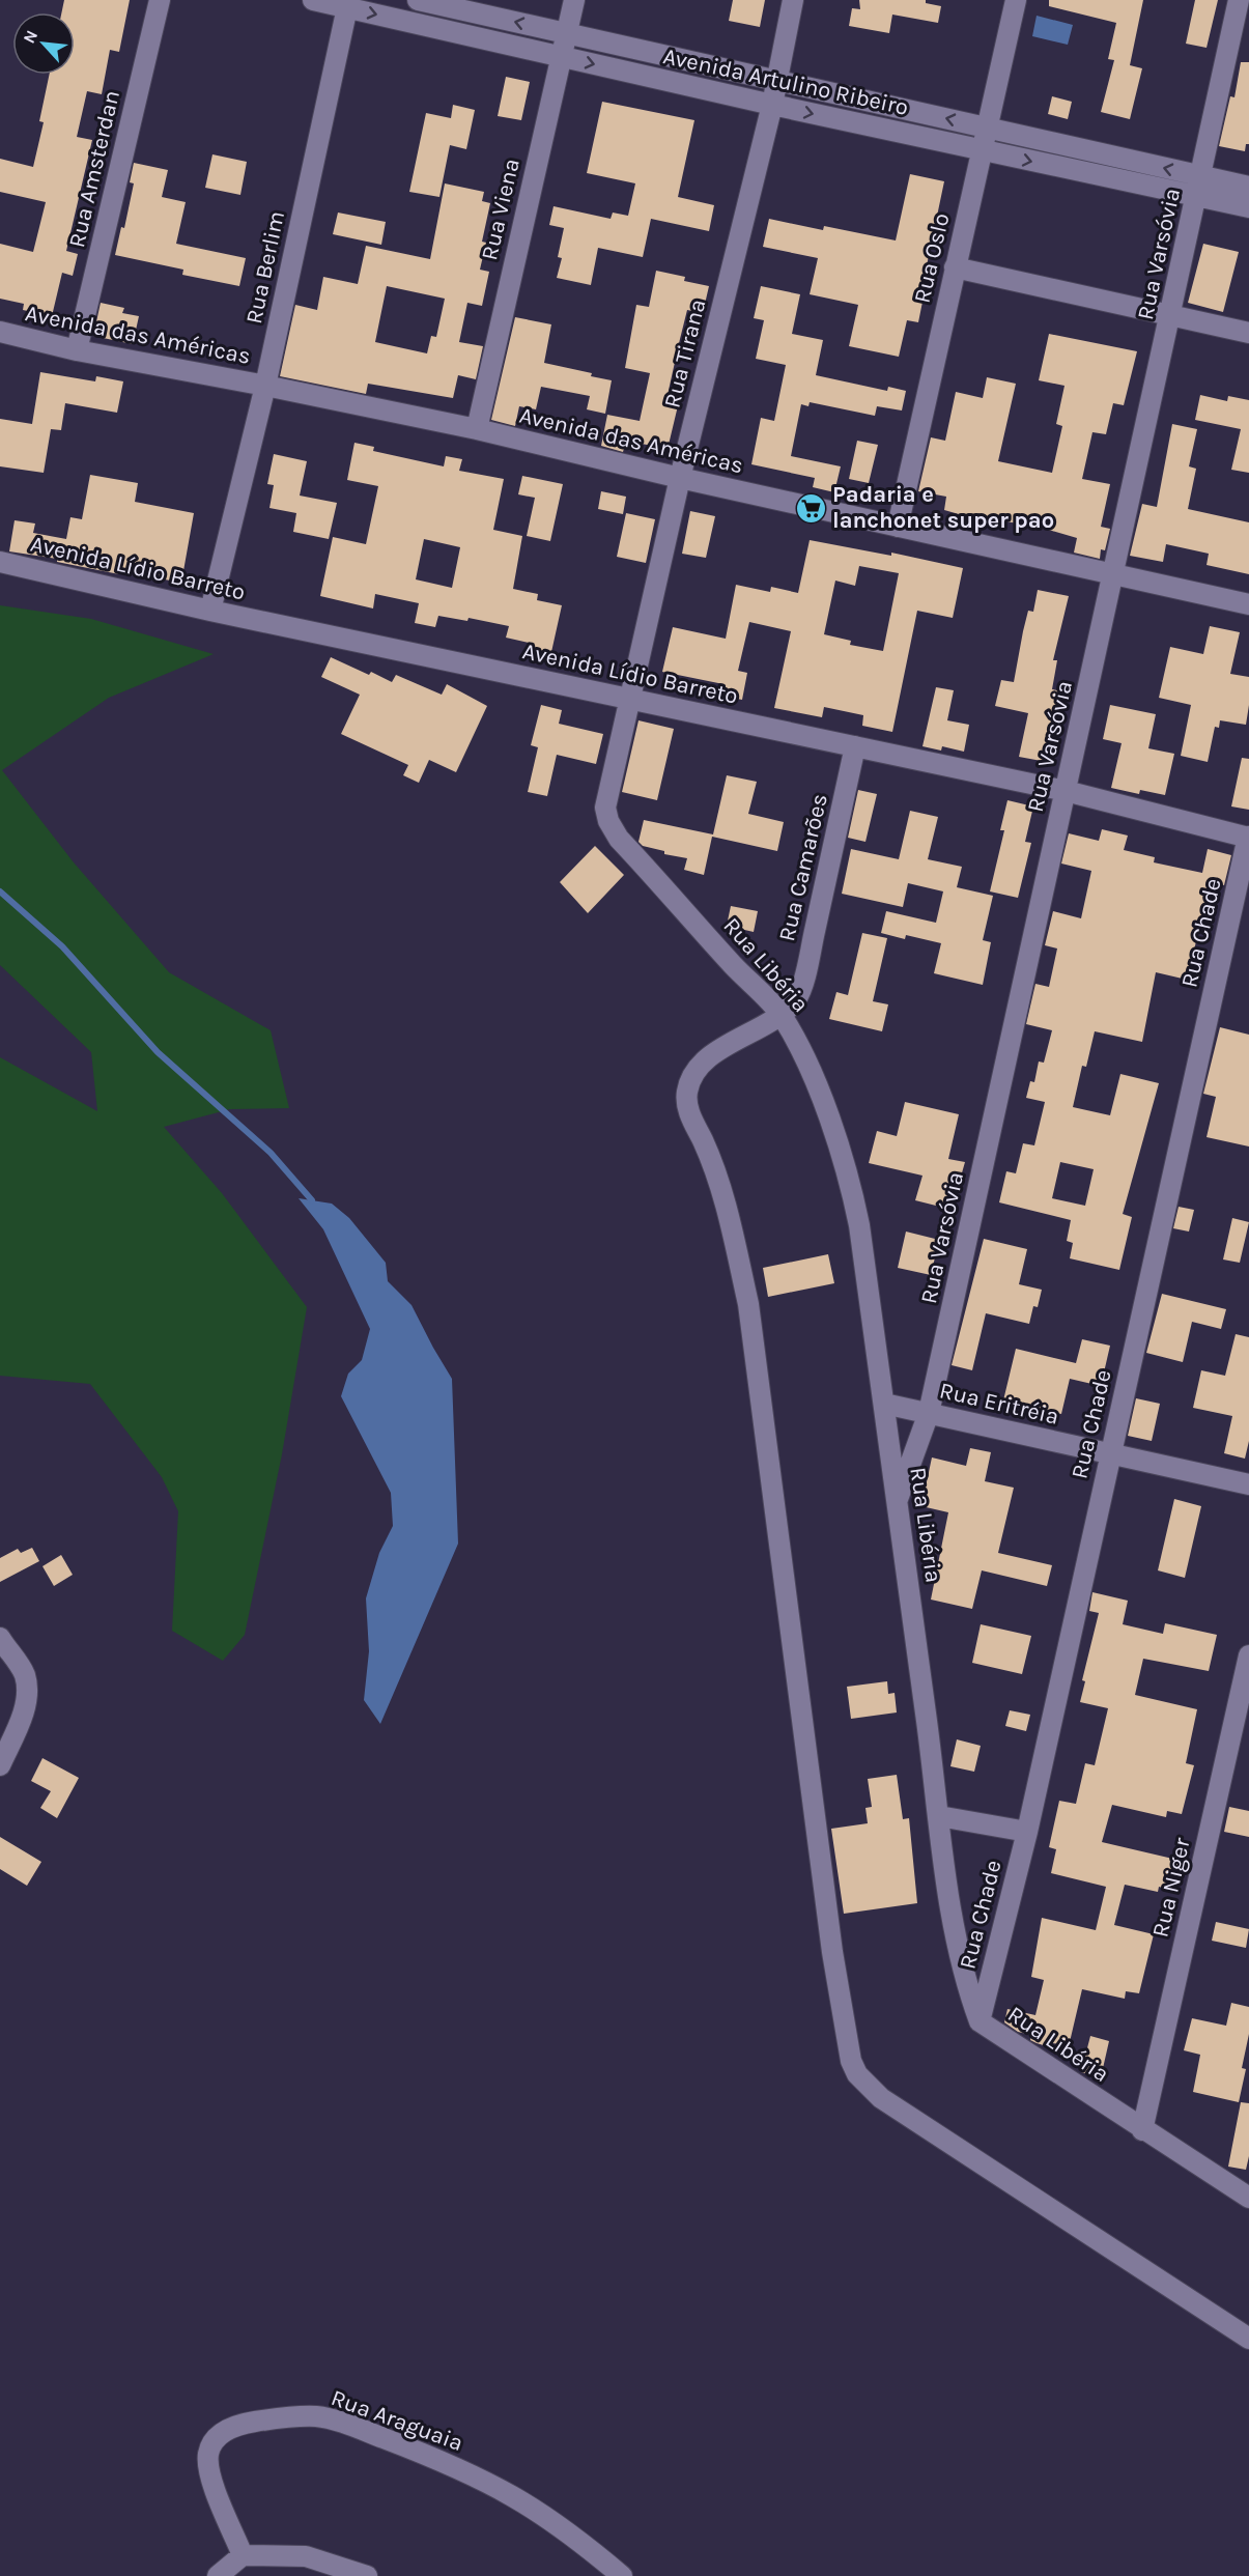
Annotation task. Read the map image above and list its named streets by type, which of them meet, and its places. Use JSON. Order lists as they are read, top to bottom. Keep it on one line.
{"streets":{"street":["Avenida Artulino Ribeiro","Rua Amsterdan","Rua Viena","Rua Varsóvia","Rua Oslo","Rua Berlim","Avenida das Américas","Rua Tirana","Avenida Lídio Barreto","Rua Camarões","Rua Chade","Rua Libéria","Rua Eritréia","Rua Niger","Rua Araguaia"]},"crossings":[["Avenida Artulino Ribeiro","Rua Viena"],["Avenida Artulino Ribeiro","Rua Varsóvia"],["Avenida Artulino Ribeiro","Rua Oslo"],["Avenida Artulino Ribeiro","Rua Berlim"],["Avenida Artulino Ribeiro","Rua Tirana"],["Rua Amsterdan","Avenida das Américas"],["Rua Viena","Avenida das Américas"],["Rua Varsóvia","Avenida das Américas"],["Rua Varsóvia","Avenida Lídio Barreto"],["Rua Varsóvia","Rua Libéria"],["Rua Varsóvia","Rua Eritréia"],["Rua Oslo","Avenida das Américas"],["Rua Berlim","Avenida das Américas"],["Rua Berlim","Avenida Lídio Barreto"],["Avenida das Américas","Rua Tirana"],["Rua Tirana","Avenida Lídio Barreto"],["Rua Tirana","Rua Libéria"],["Avenida Lídio Barreto","Rua Camarões"],["Avenida Lídio Barreto","Rua Chade"],["Rua Camarões","Rua Libéria"],["Rua Chade","Rua Libéria"],["Rua Chade","Rua Eritréia"],["Rua Libéria","Rua Eritréia"],["Rua Libéria","Rua Niger"]],"places":{"supermarket":["Padaria e lanchonet super pao"]},"north":"top left"}
